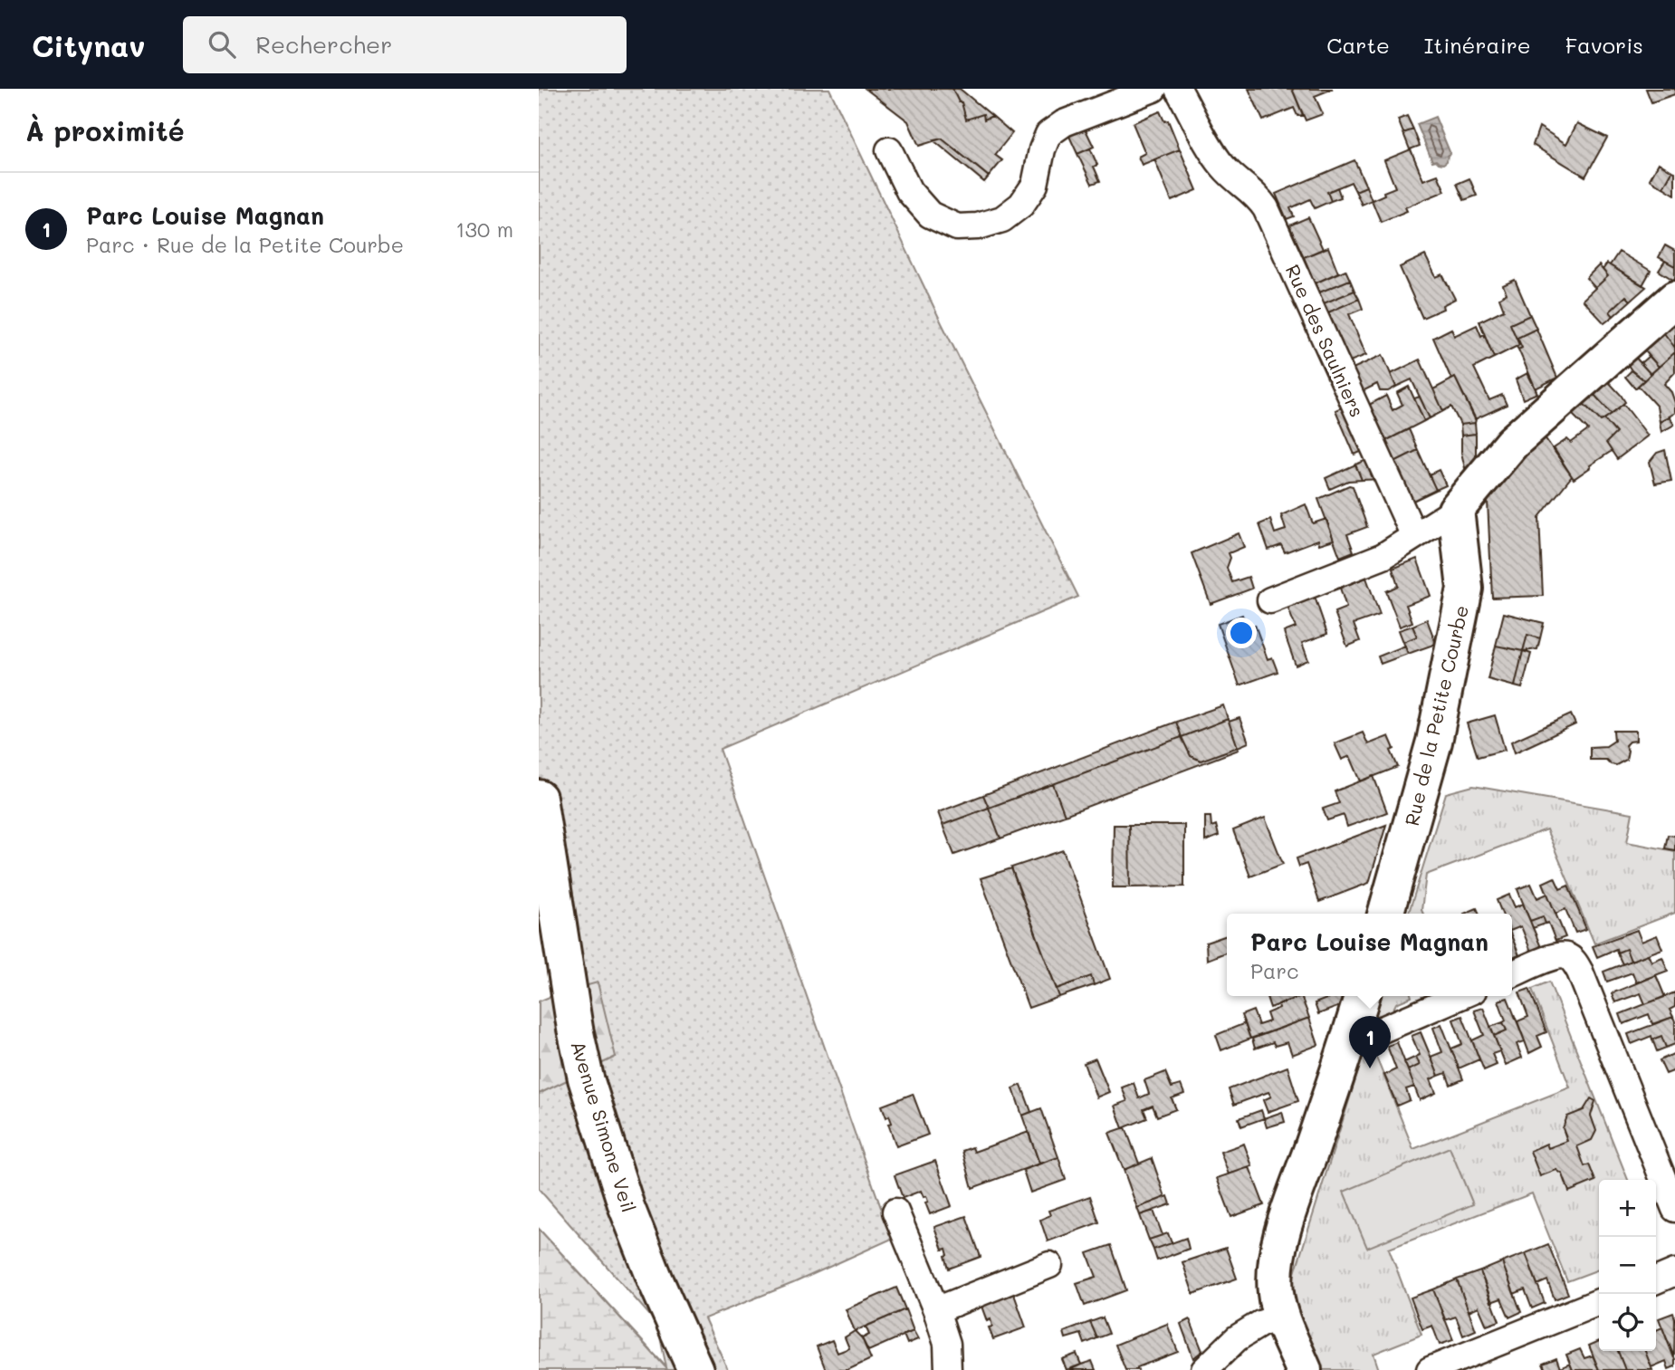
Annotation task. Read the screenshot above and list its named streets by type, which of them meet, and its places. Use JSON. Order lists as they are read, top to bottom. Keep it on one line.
{"streets":{"street":["Rue des Saulniers","Rue de la Petite Courbe","Avenue Simone Veil"]},"page":{"header":"Citynav","search":"Rechercher","nav":["Carte","Itinéraire","Favoris"],"heading":"À proximité","list":[{"mark":"1","name":"Parc Louise Magnan","note":"Parc · Rue de la Petite Courbe","value":"130 m"}],"popup":["Parc Louise Magnan","Parc"],"pins":"1","map_buttons":["+","−"]}}
